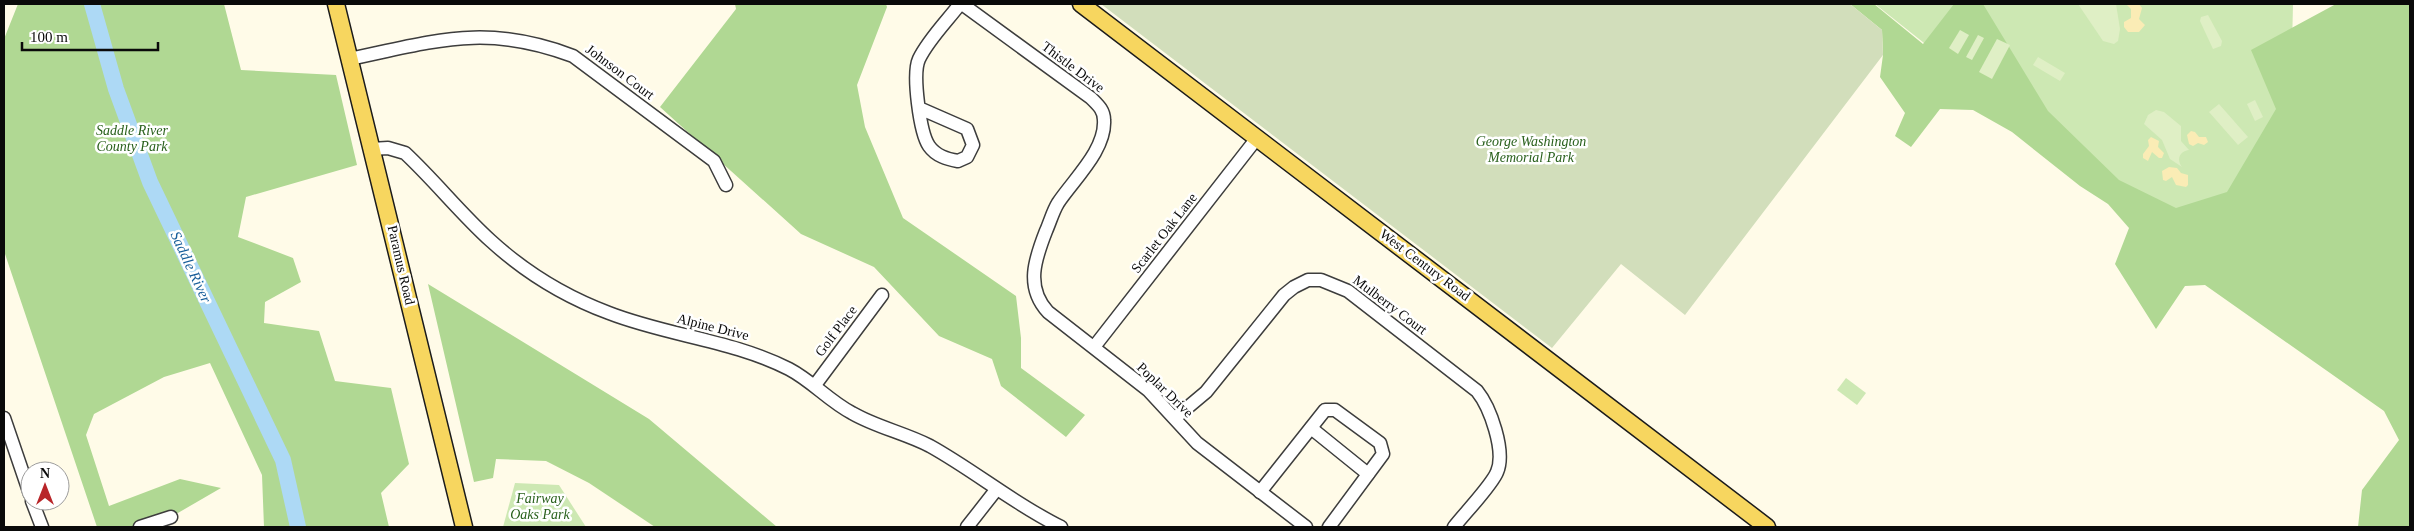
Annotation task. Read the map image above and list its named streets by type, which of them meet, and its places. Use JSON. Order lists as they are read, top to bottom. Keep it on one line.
{"streets":{"main road":["Paramus Road","West Century Road"],"street":["Thistle Drive","Johnson Court","Scarlet Oak Lane","Mulberry Court","Alpine Drive","Golf Place","Poplar Drive"]},"crossings":[["Thistle Drive","Poplar Drive"],["Johnson Court","Paramus Road"],["Scarlet Oak Lane","West Century Road"],["Scarlet Oak Lane","Poplar Drive"],["Paramus Road","Alpine Drive"],["Mulberry Court","Poplar Drive"],["Alpine Drive","Golf Place"]],"water":["Saddle River"],"parks":["Saddle River County Park","George Washington Memorial Park","Fairway Oaks Park"],"scale_bar":"100 m","north":"top"}
